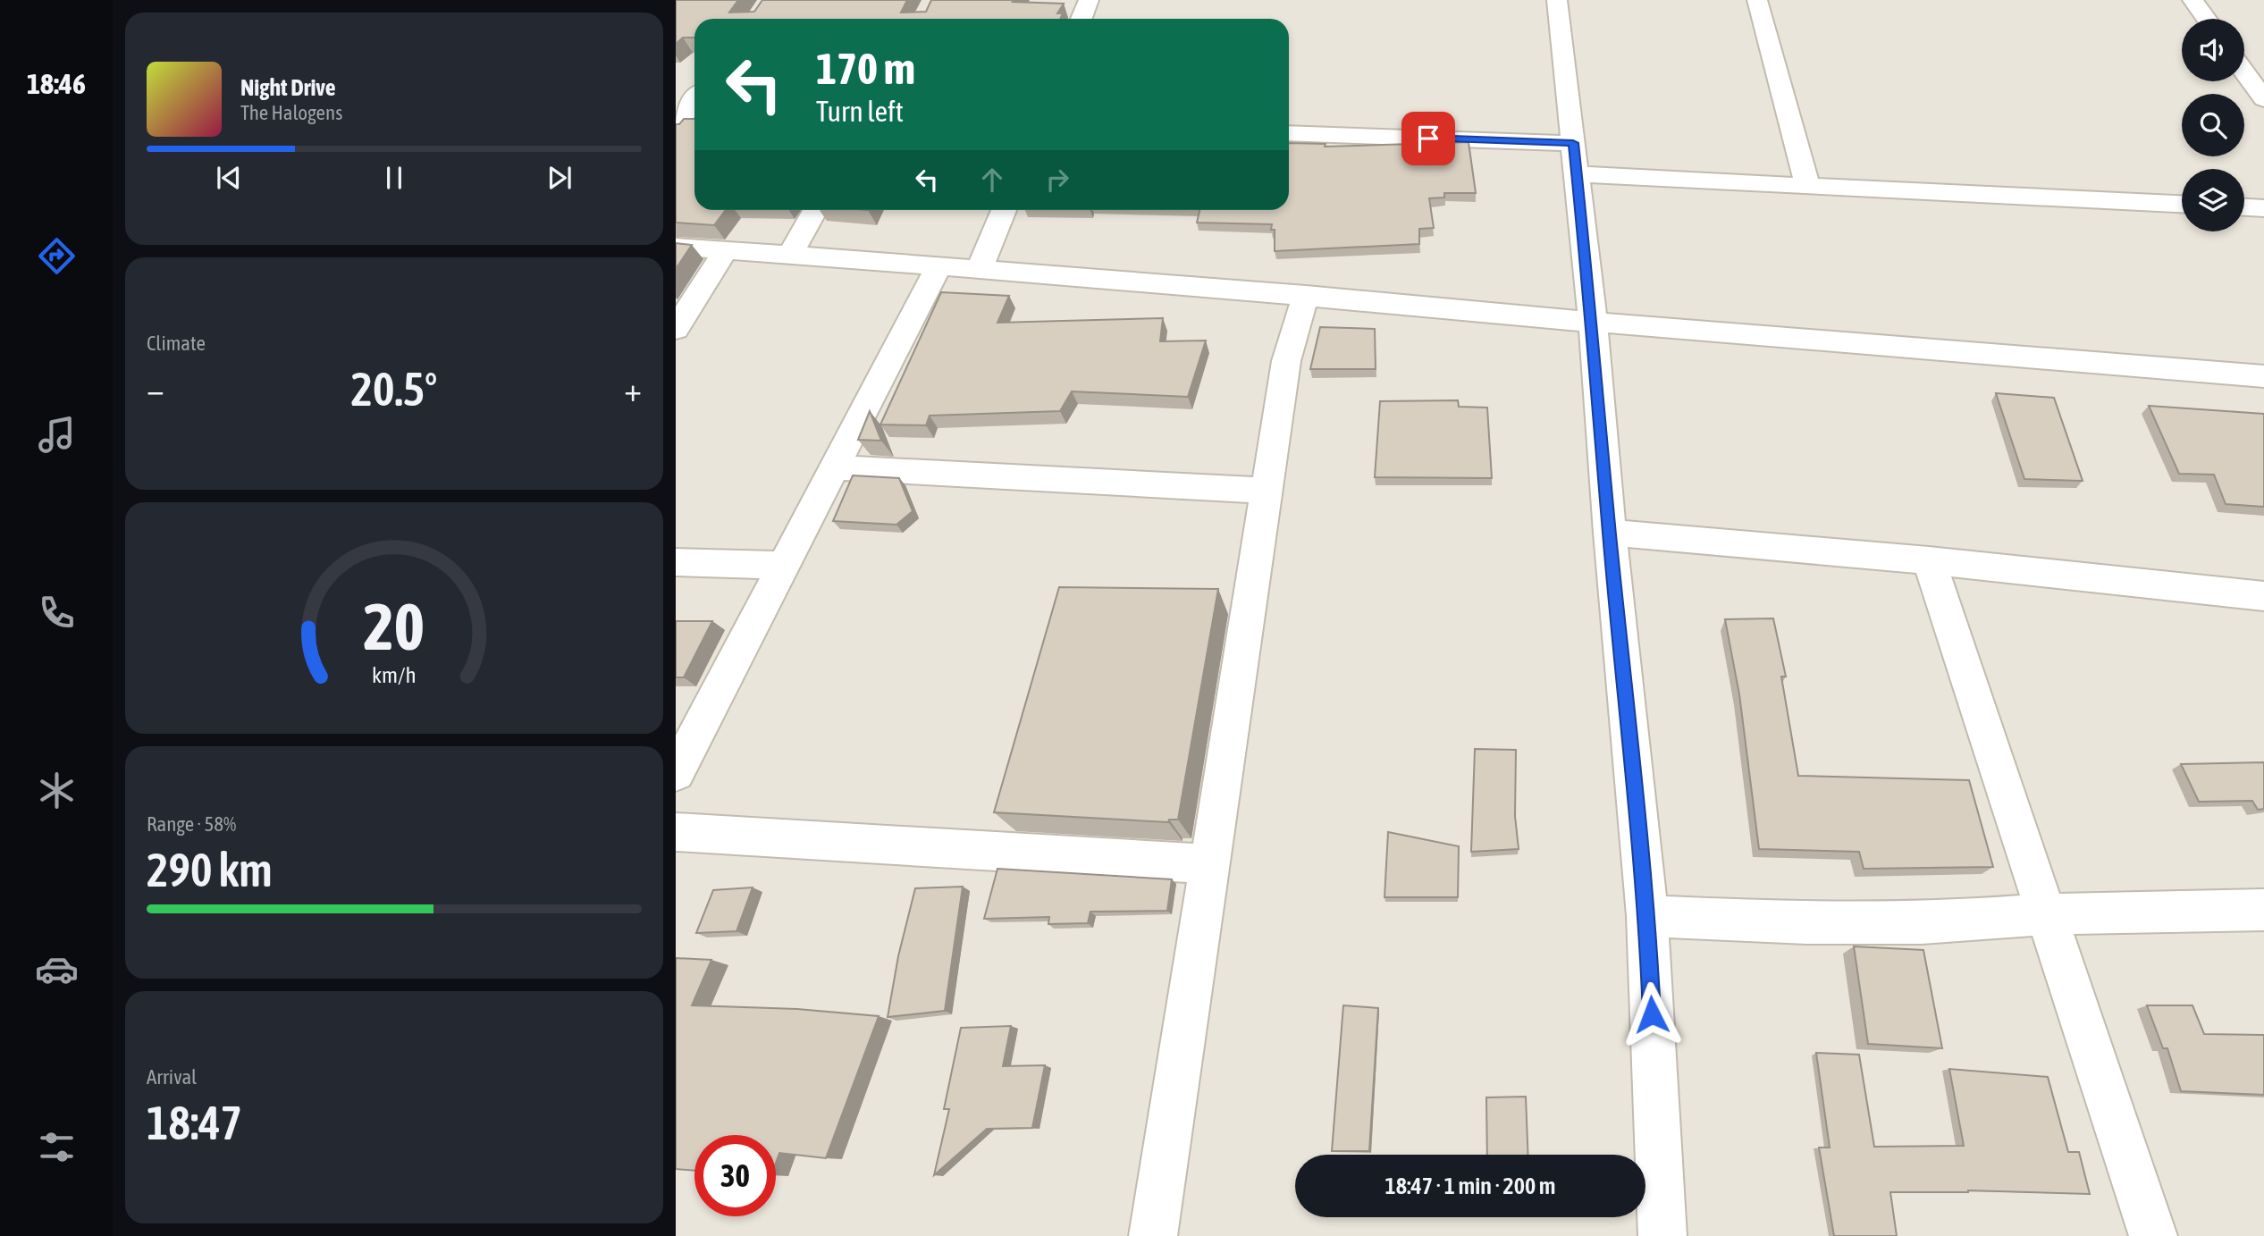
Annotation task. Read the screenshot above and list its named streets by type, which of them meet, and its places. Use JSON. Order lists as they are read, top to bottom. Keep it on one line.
{"page":{"tabs":"18:46","turn":["170 m","Turn left"],"song":["Night Drive","The Halogens"],"tile":["Climate",["Range · 58%","290 km"],["Arrival","18:47"]],"heat":["−","20.5°","+"],"limit":"30","trip":"18:47 · 1 min · 200 m","gauge":["20","km/h"]}}
